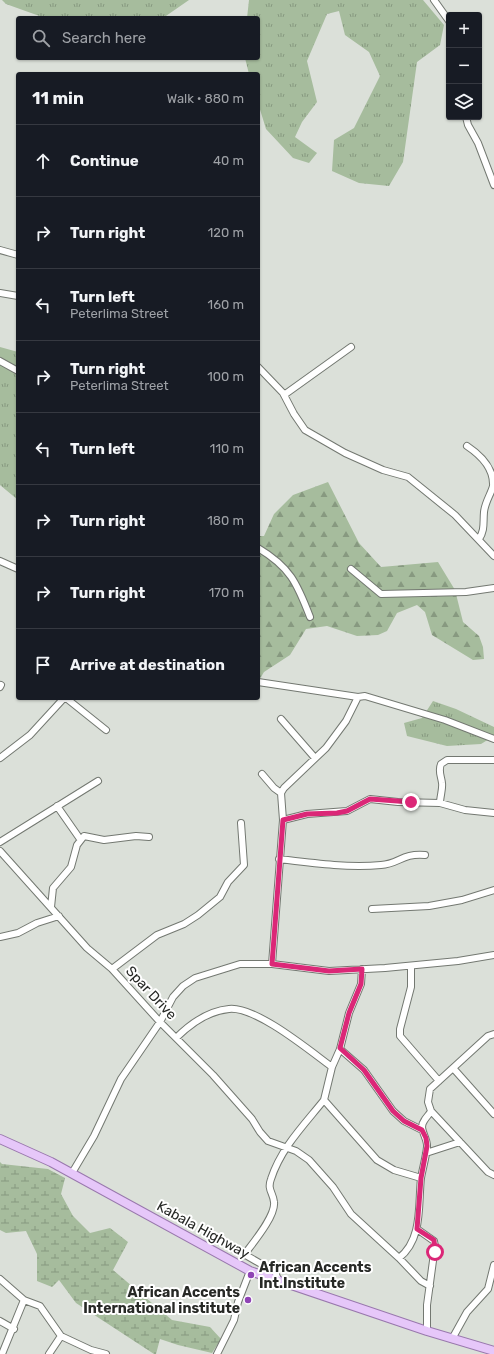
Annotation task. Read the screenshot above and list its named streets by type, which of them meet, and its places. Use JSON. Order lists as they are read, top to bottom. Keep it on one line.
{"streets":{"main road":["Kabala Highway"],"street":["Spar Drive"]},"places":["African Accents Int.Institute","African Accents International institute"],"page":{"map_buttons":["+","−"],"search":"Search here","heading":["11 min","Walk · 880 m"],"list":[["Continue","40 m"],["Turn right","120 m"],["Turn left","Peterlima Street","160 m"],["Turn right","Peterlima Street","100 m"],["Turn left","110 m"],["Turn right","180 m"],["Turn right","170 m"],"Arrive at destination"]}}
